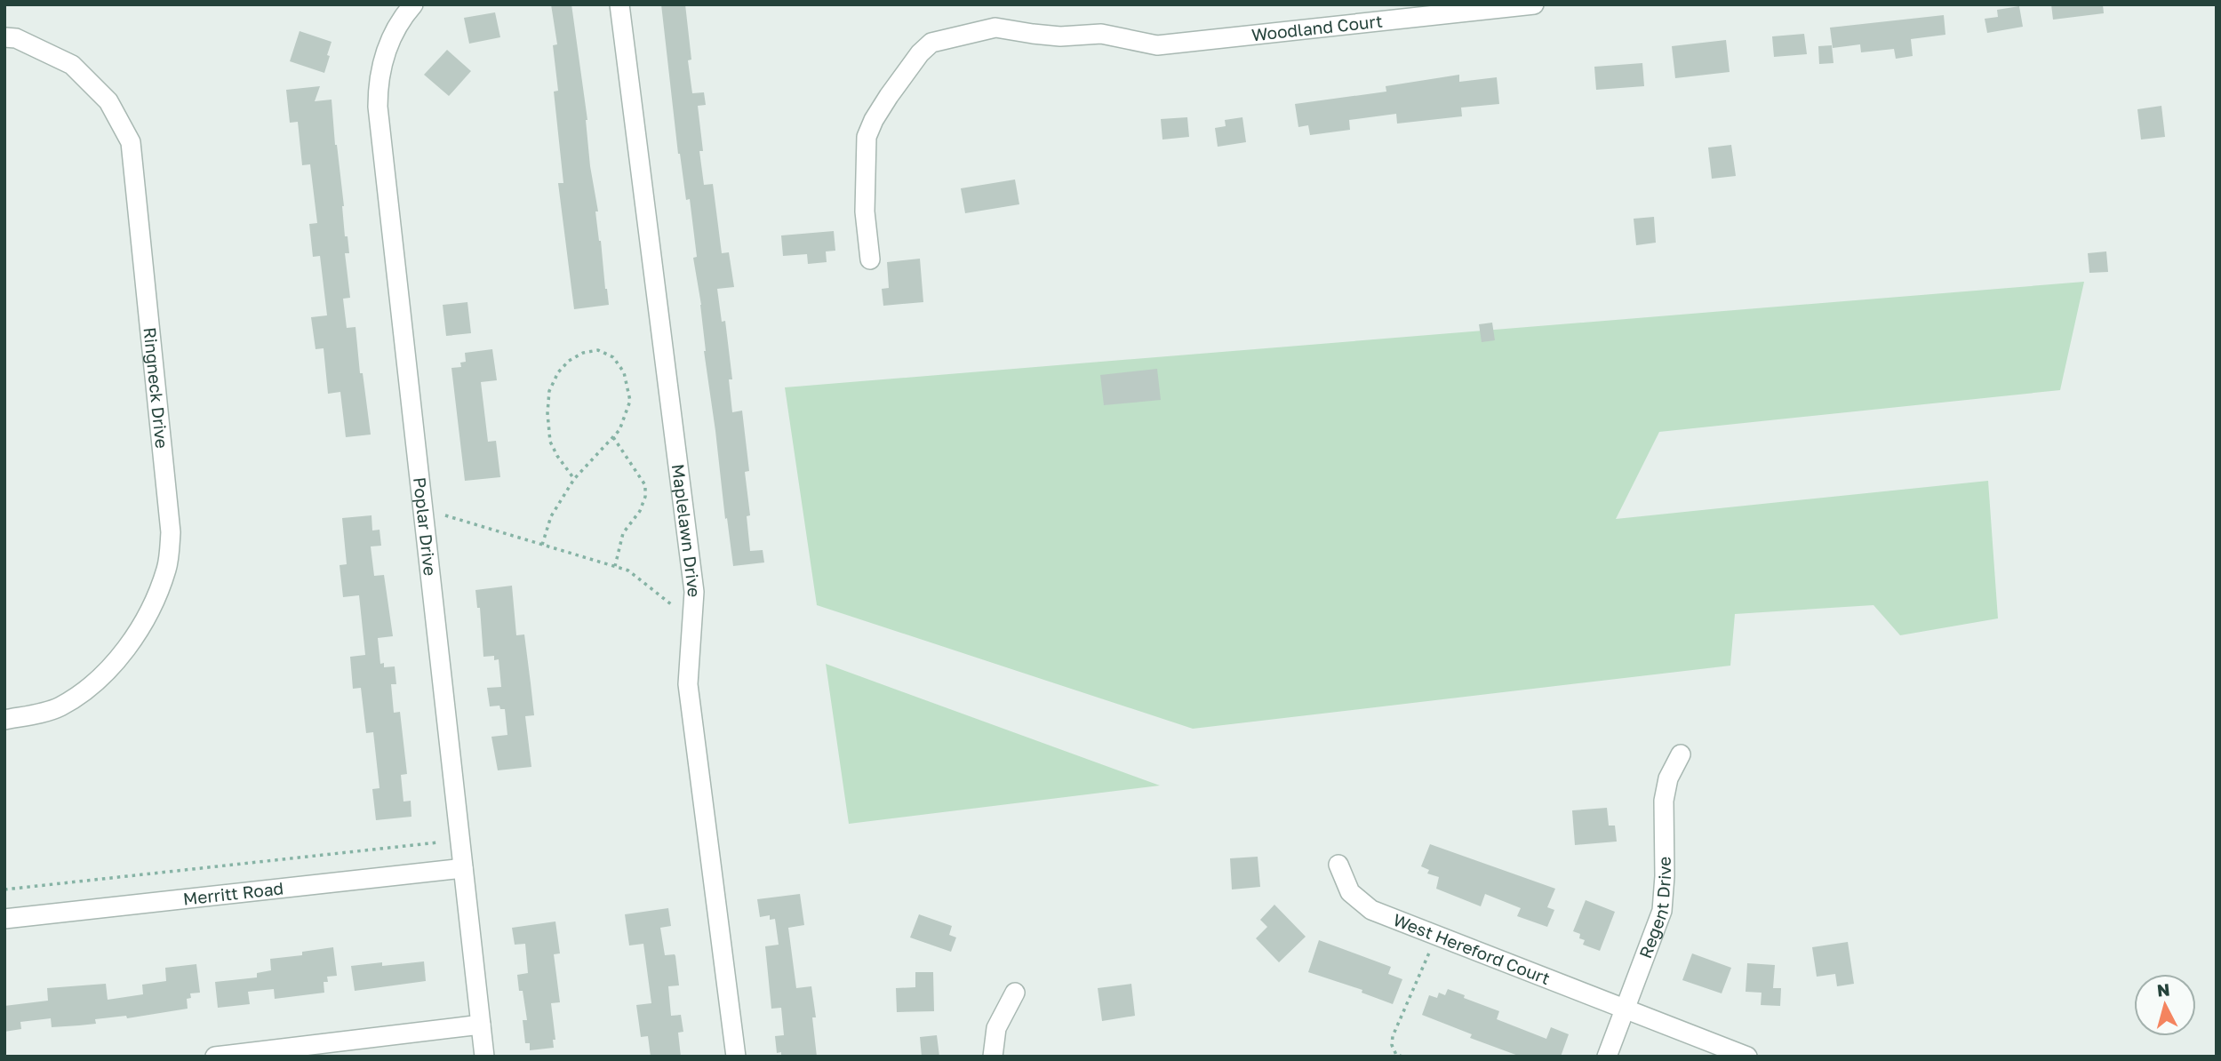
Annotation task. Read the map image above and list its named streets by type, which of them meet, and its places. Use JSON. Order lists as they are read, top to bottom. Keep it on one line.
{"streets":{"street":["Woodland Court","Ringneck Drive","Poplar Drive","Maplelawn Drive","Merritt Road","Regent Drive","West Hereford Court"]},"crossings":[["Poplar Drive","Merritt Road"],["Regent Drive","West Hereford Court"]],"north":"top"}
